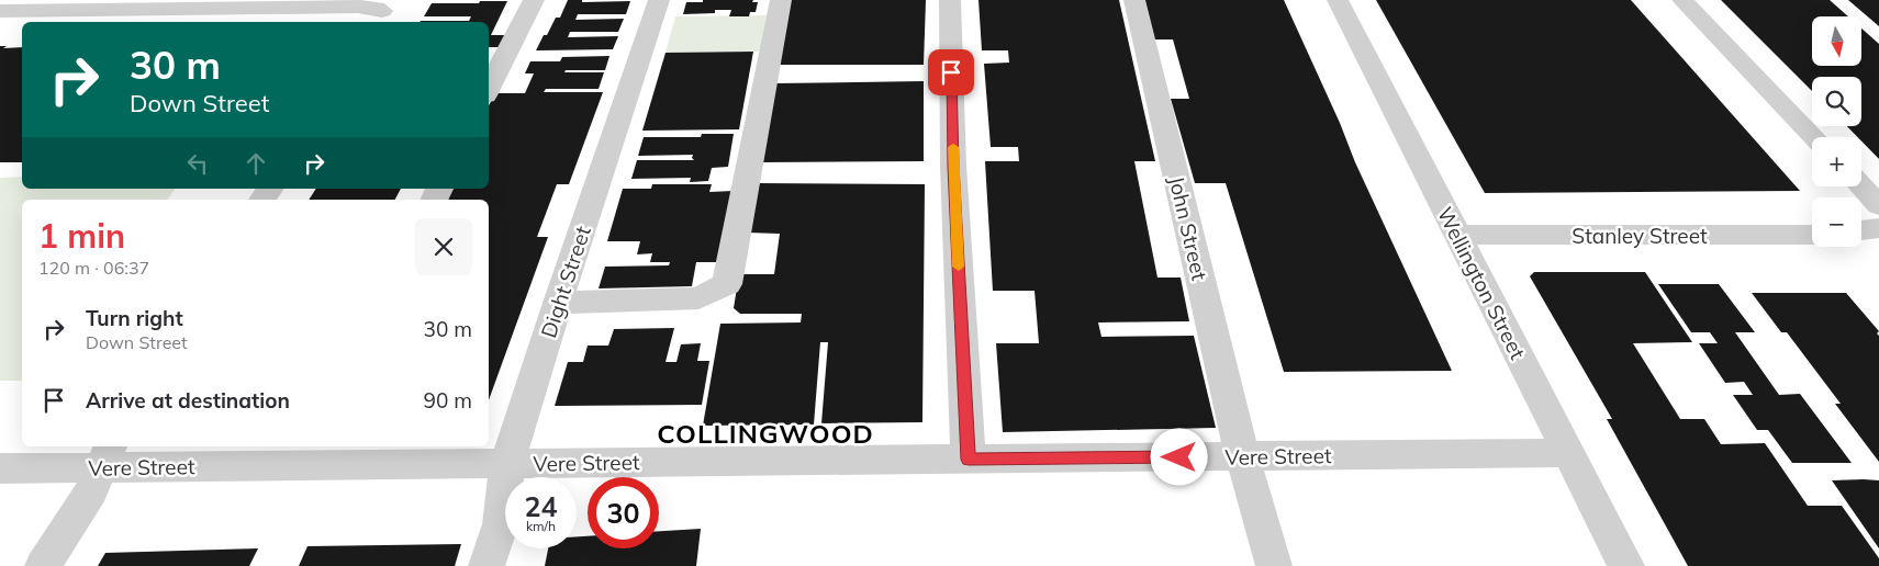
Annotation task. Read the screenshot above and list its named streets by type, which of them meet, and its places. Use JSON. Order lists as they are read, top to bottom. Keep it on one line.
{"streets":{"street":["John Street","Stanley Street","Dight Street","Wellington Street","Vere Street"]},"crossings":[["John Street","Vere Street"],["Stanley Street","Wellington Street"],["Dight Street","Vere Street"],["Wellington Street","Vere Street"]],"districts":["COLLINGWOOD"],"north":"bottom","page":{"map_buttons":["+","−"],"turn":["30 m","Down Street"],"heading":["1 min","120 m · 06:37"],"list":[{"name":"Turn right","note":"Down Street","value":"30 m"},{"name":"Arrive at destination","value":"90 m"}],"speed":"24 km/h","limit":"30"}}
